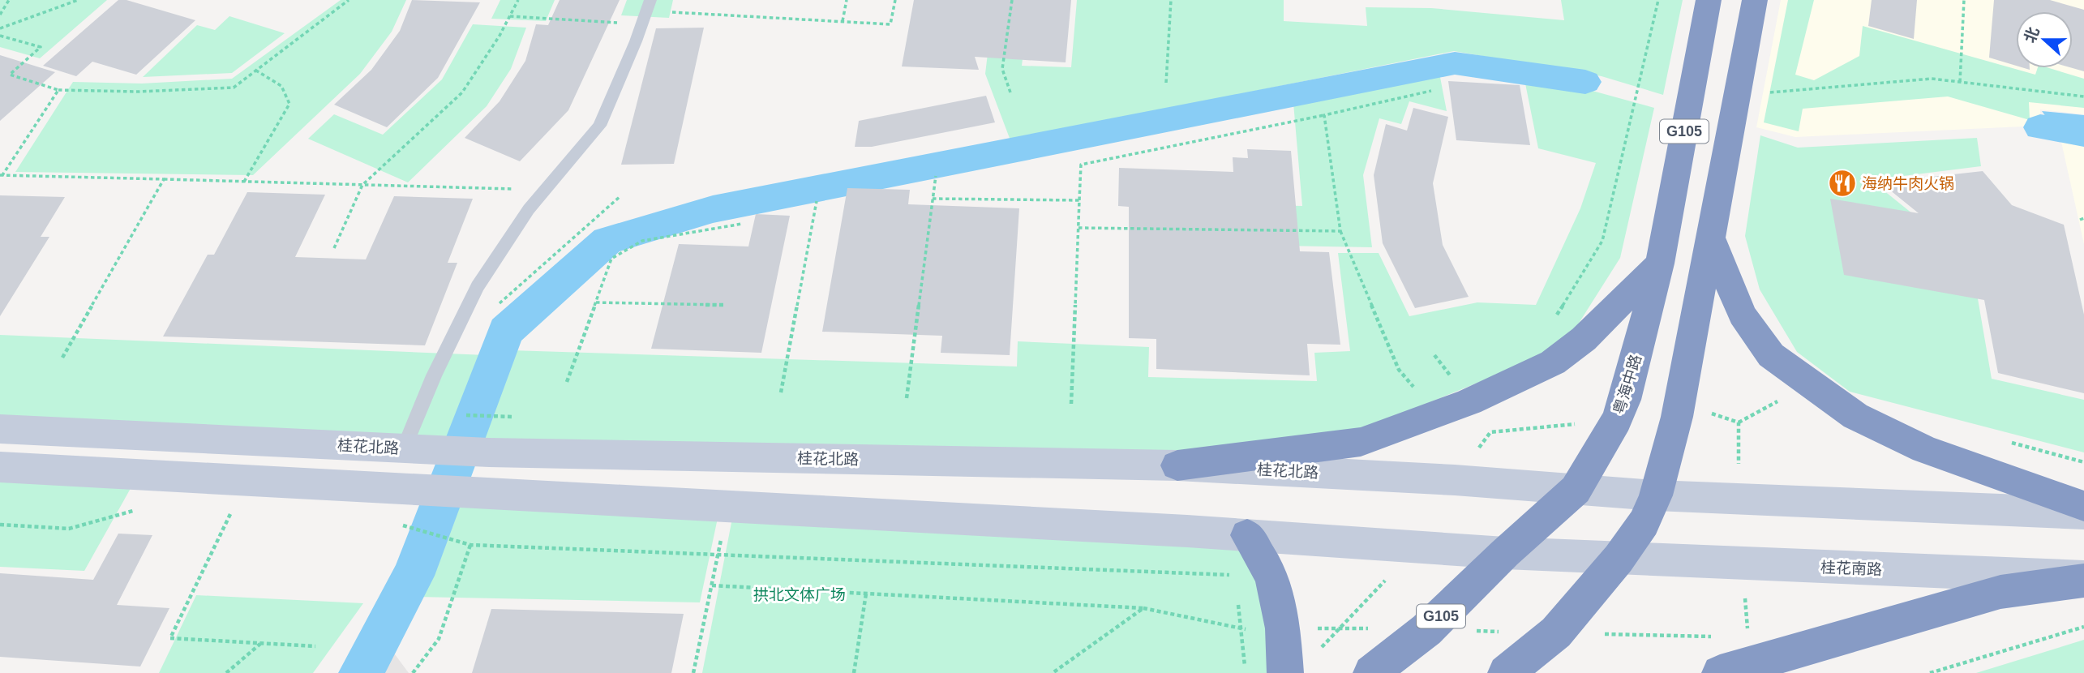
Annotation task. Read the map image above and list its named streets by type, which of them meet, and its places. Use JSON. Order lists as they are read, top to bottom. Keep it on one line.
{"streets":{"highway":["G105","粤海中路"],"main road":["桂花北路","桂花南路"]},"crossings":[["G105","桂花北路"],["G105","桂花南路"],["粤海中路","桂花北路"]],"parks":["拱北文体广场"],"places":{"restaurant":["海纳牛肉火锅"]},"north":"left"}
